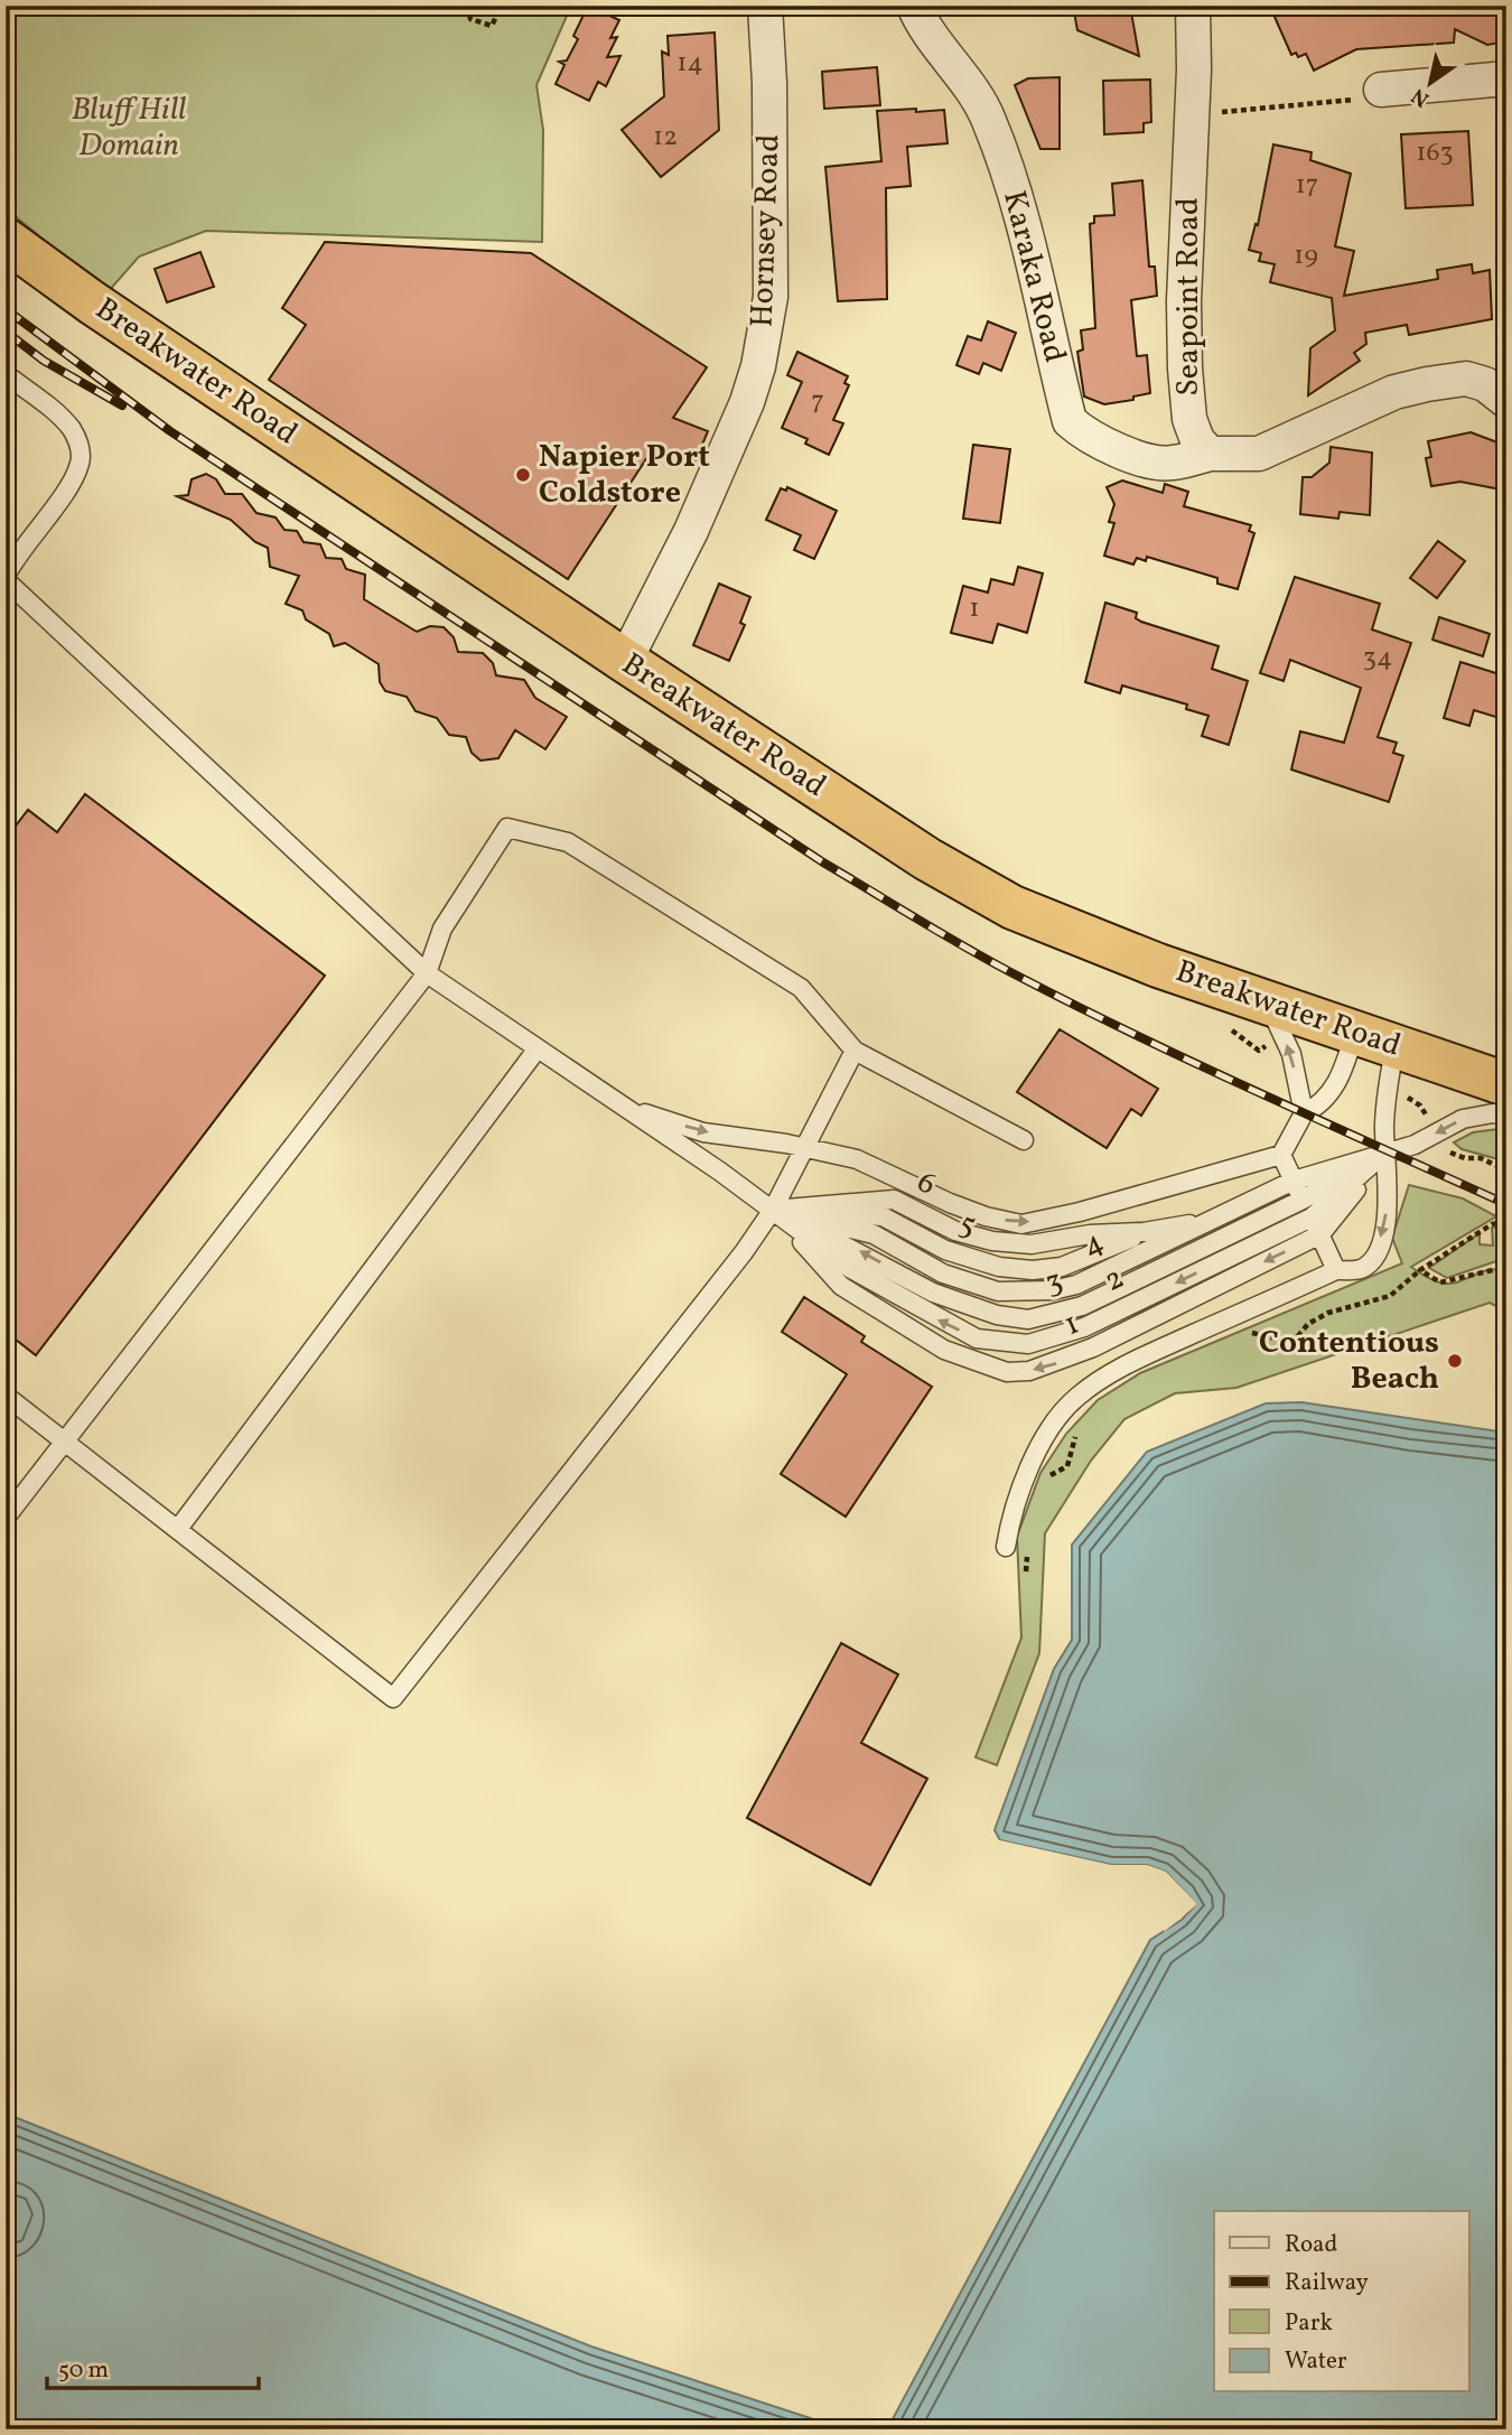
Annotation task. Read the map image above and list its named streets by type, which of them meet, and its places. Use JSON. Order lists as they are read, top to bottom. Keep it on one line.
{"streets":{"highway":["Breakwater Road"],"street":["Hornsey Road","Karaka Road","Seapoint Road"],"lane":["6","5","4","2","3","1"]},"crossings":[["Hornsey Road","Breakwater Road"],["Karaka Road","Seapoint Road"],["6","5"],["6","4"],["6","2"],["6","3"],["6","1"],["5","4"],["5","2"],["5","3"],["5","1"],["4","2"],["4","3"],["4","1"],["2","3"],["2","1"],["3","1"]],"parks":["Bluff Hill Domain"],"places":["Napier Port Coldstore","Contentious Beach"],"house_numbers":["14","12","163","17","19","7","1","34"],"legend":["Road","Railway","Park","Water"],"scale_bar":"50 m","north":"bottom left"}
